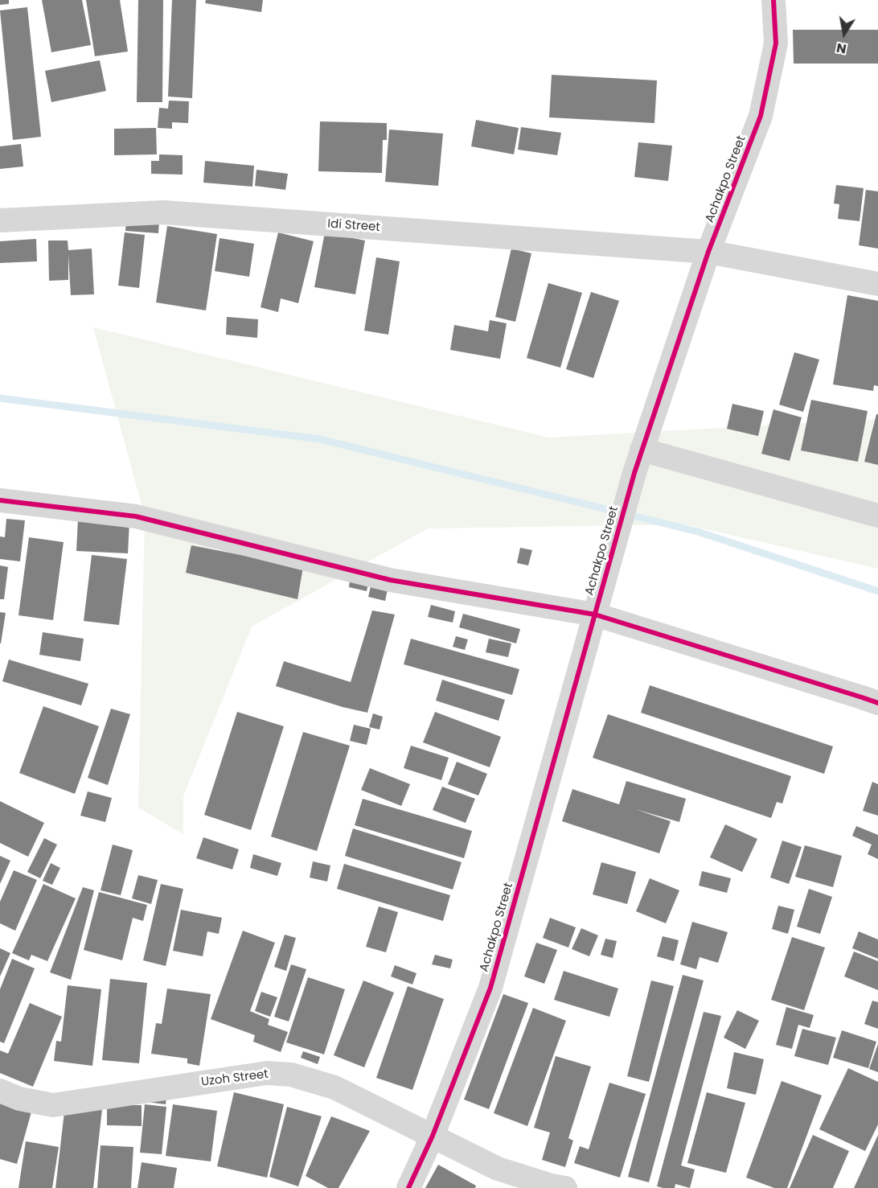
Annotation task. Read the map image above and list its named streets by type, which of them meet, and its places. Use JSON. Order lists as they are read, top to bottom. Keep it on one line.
{"streets":{"street":["Achakpo Street","Idi Street","Uzoh Street"]},"crossings":[["Achakpo Street","Idi Street"],["Achakpo Street","Uzoh Street"]],"north":"bottom"}
